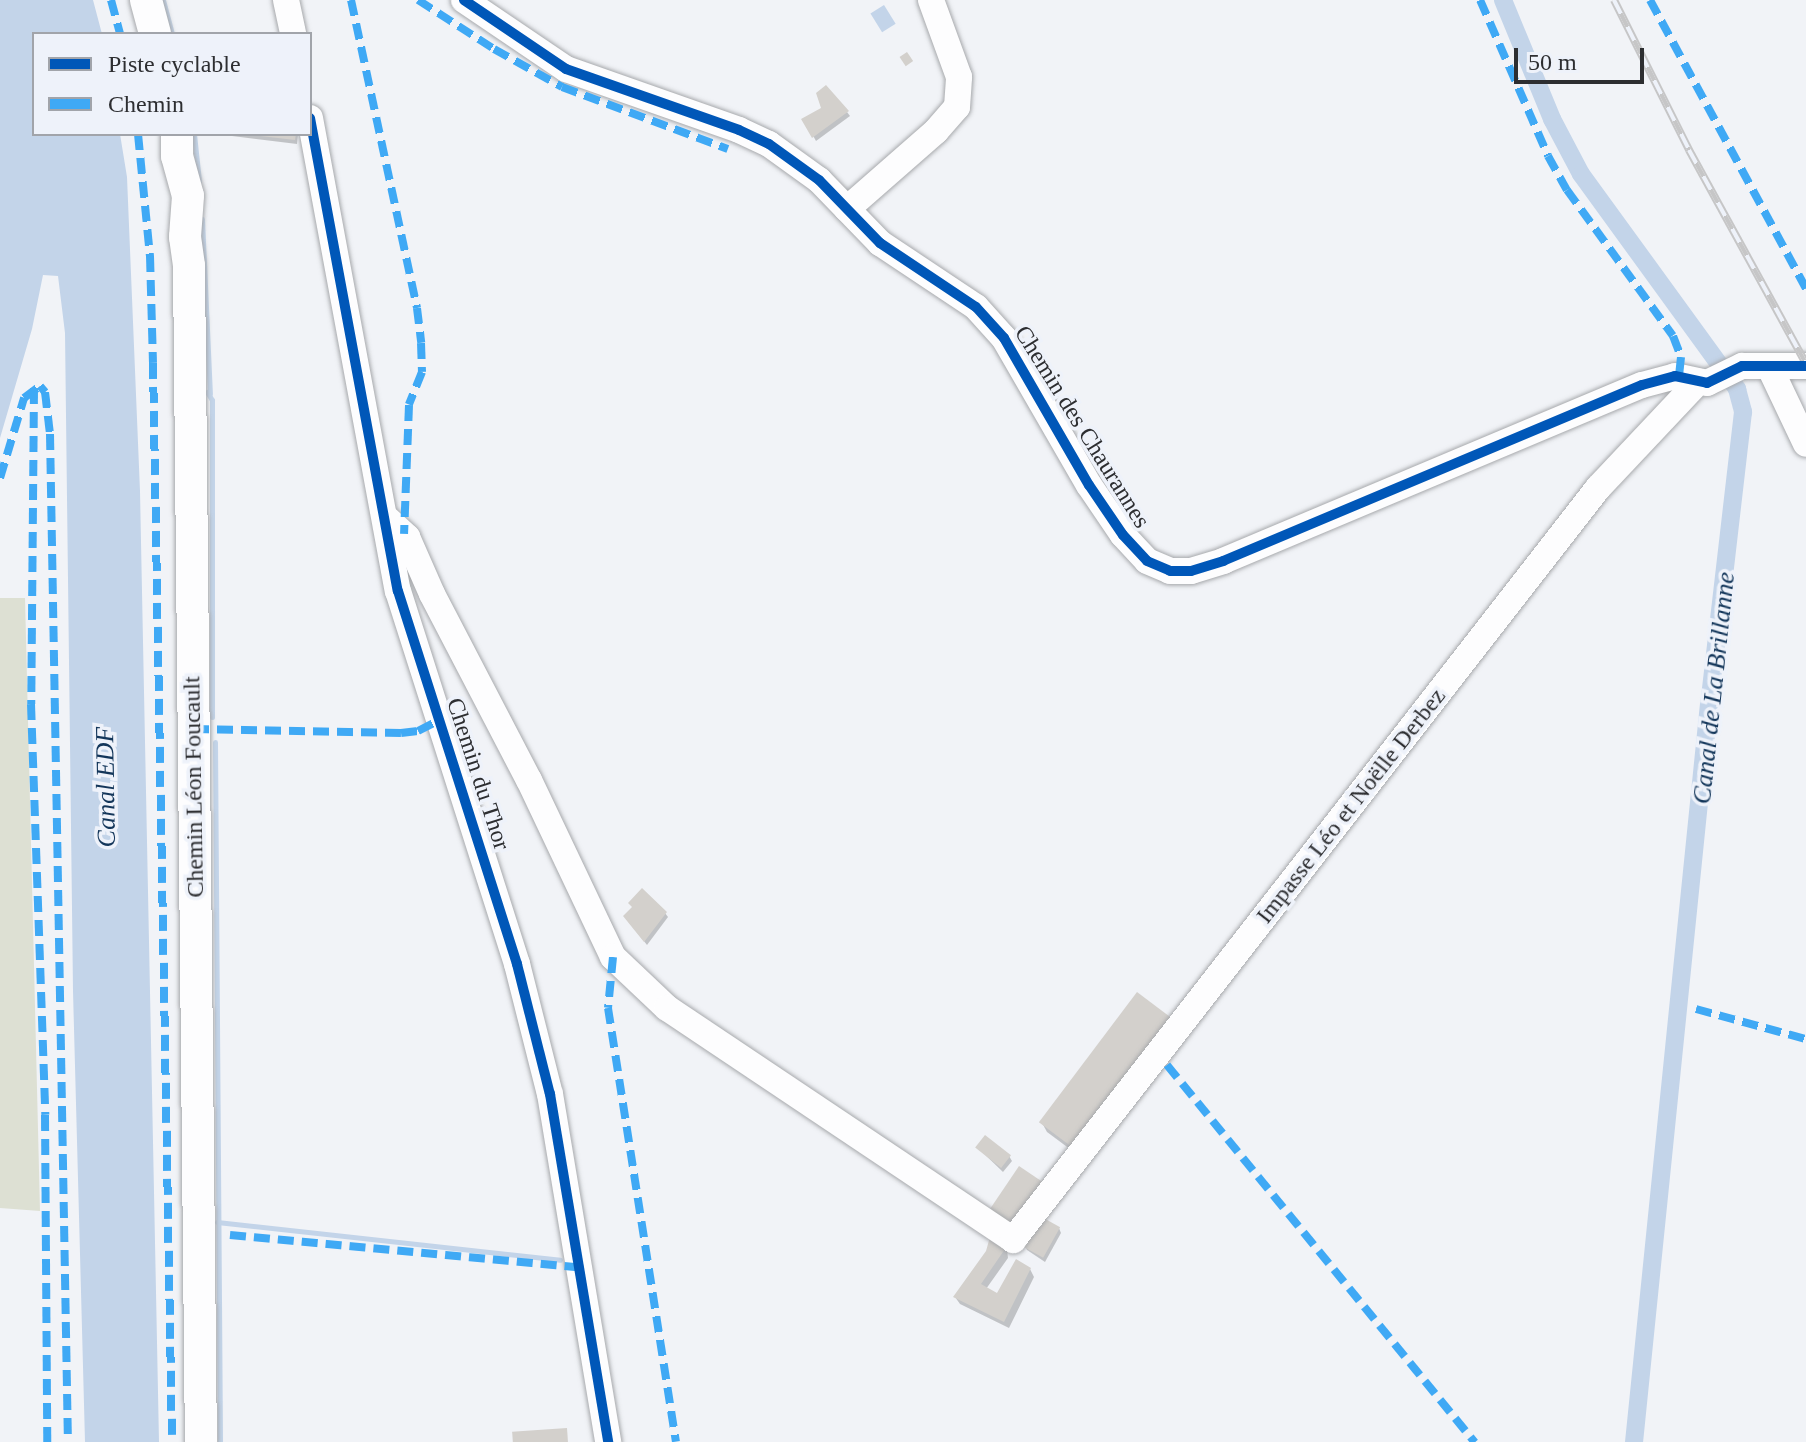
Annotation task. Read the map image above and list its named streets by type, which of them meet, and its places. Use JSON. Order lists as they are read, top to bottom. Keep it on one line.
{"streets":{"main road":["Chemin Léon Foucault"],"street":["Chemin des Chaurannes","Chemin du Thor","Impasse Léo et Noëlle Derbez"]},"crossings":[["Chemin des Chaurannes","Impasse Léo et Noëlle Derbez"],["Chemin du Thor","Impasse Léo et Noëlle Derbez"]],"water":["Canal de La Brillanne","Canal EDF"],"legend":["Piste cyclable","Chemin"],"scale_bar":"50 m"}
